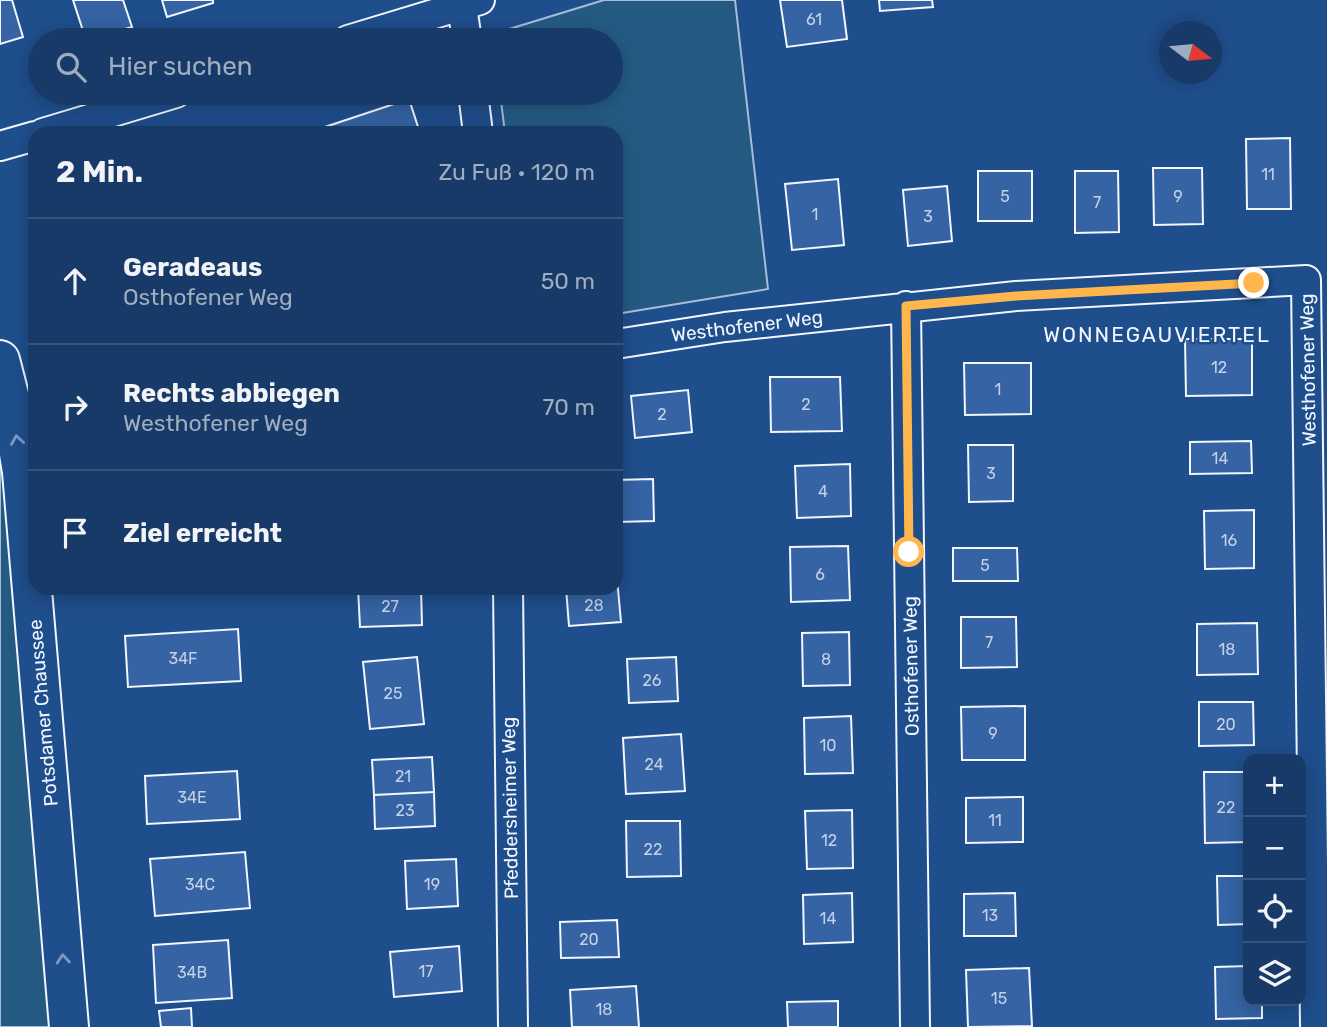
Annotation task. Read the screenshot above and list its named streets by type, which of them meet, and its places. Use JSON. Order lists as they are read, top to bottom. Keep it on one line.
{"streets":{"main road":["Potsdamer Chaussee"],"street":["Westhofener Weg","Osthofener Weg","Pfeddersheimer Weg"]},"crossings":[["Westhofener Weg","Osthofener Weg"]],"one_way":["Potsdamer Chaussee"],"districts":["WONNEGAUVIERTEL"],"house_numbers":["61","11","5","9","7","1","3","12","1","2","2","14","3","4","16","5","6","28","27","7","18","34F","8","26","25","20","9","10","24","21","34E","22","23","11","12","22","34C","19","13","14","20","17","34B","15","18"],"north":"right","page":{"search":"Hier suchen","heading":["2 Min.","Zu Fuß · 120 m"],"list":[["Geradeaus","Osthofener Weg","50 m"],["Rechts abbiegen","Westhofener Weg","70 m"],"Ziel erreicht"],"map_buttons":["+","−"]}}
